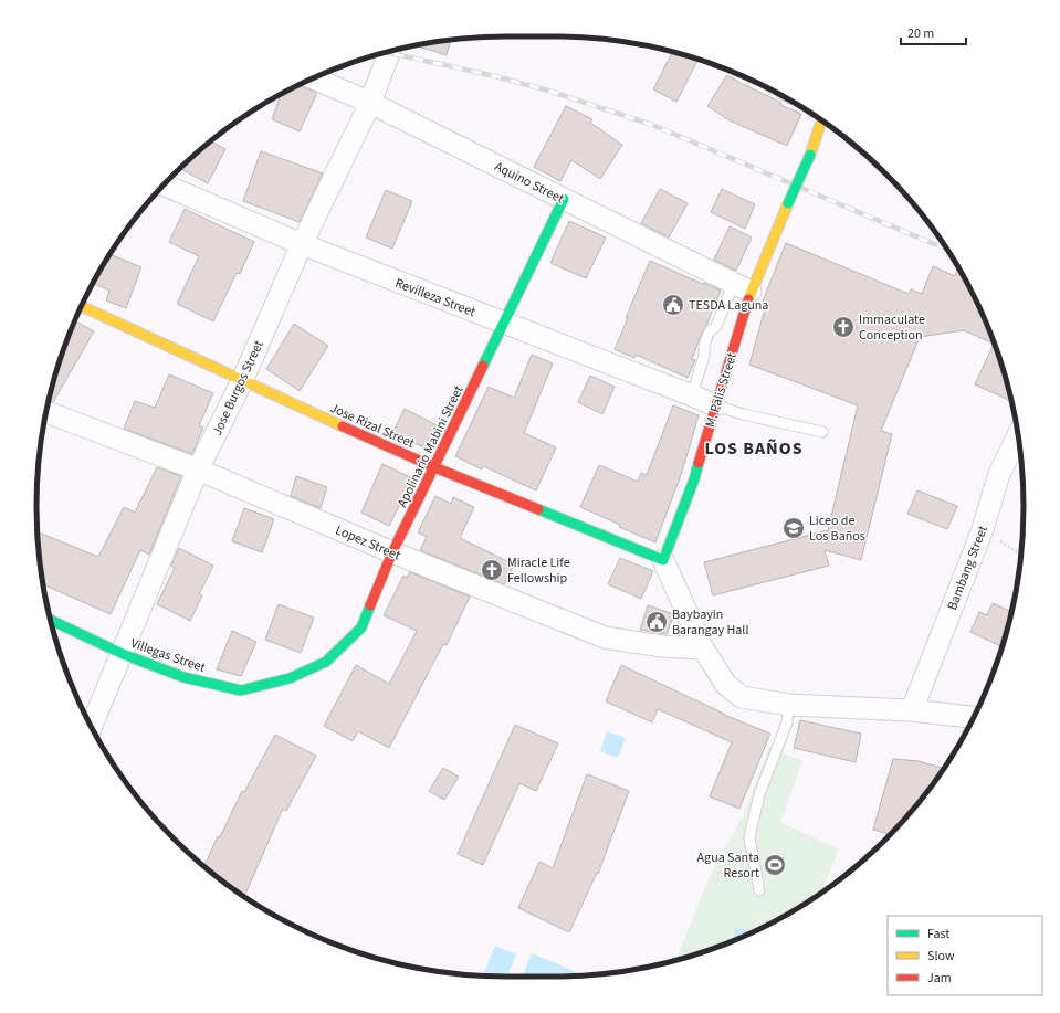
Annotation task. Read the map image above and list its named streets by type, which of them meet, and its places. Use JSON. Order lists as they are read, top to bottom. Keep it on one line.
{"streets":{"main road":["M. Palis Street","Jose Rizal Street","Apolinario Mabini Street","Villegas Street"],"street":["Aquino Street","Revilleza Street","Jose Burgos Street","Lopez Street","Bambang Street"]},"crossings":[["Aquino Street","Jose Burgos Street"],["Aquino Street","M. Palis Street"],["Aquino Street","Apolinario Mabini Street"],["Revilleza Street","Jose Burgos Street"],["Revilleza Street","M. Palis Street"],["Revilleza Street","Apolinario Mabini Street"],["Jose Burgos Street","Jose Rizal Street"],["Jose Burgos Street","Lopez Street"],["Jose Burgos Street","Villegas Street"],["M. Palis Street","Jose Rizal Street"],["Jose Rizal Street","Apolinario Mabini Street"],["Apolinario Mabini Street","Lopez Street"],["Apolinario Mabini Street","Villegas Street"]],"districts":["LOS BAÑOS"],"places":{"public building":["TESDA Laguna","Baybayin Barangay Hall"],"church":["Immaculate Conception","Miracle Life Fellowship"],"school or university":["Liceo de Los Baños"],"sports":["Agua Santa Resort"]},"legend":["Fast","Slow","Jam"],"scale_bar":"20 m"}
